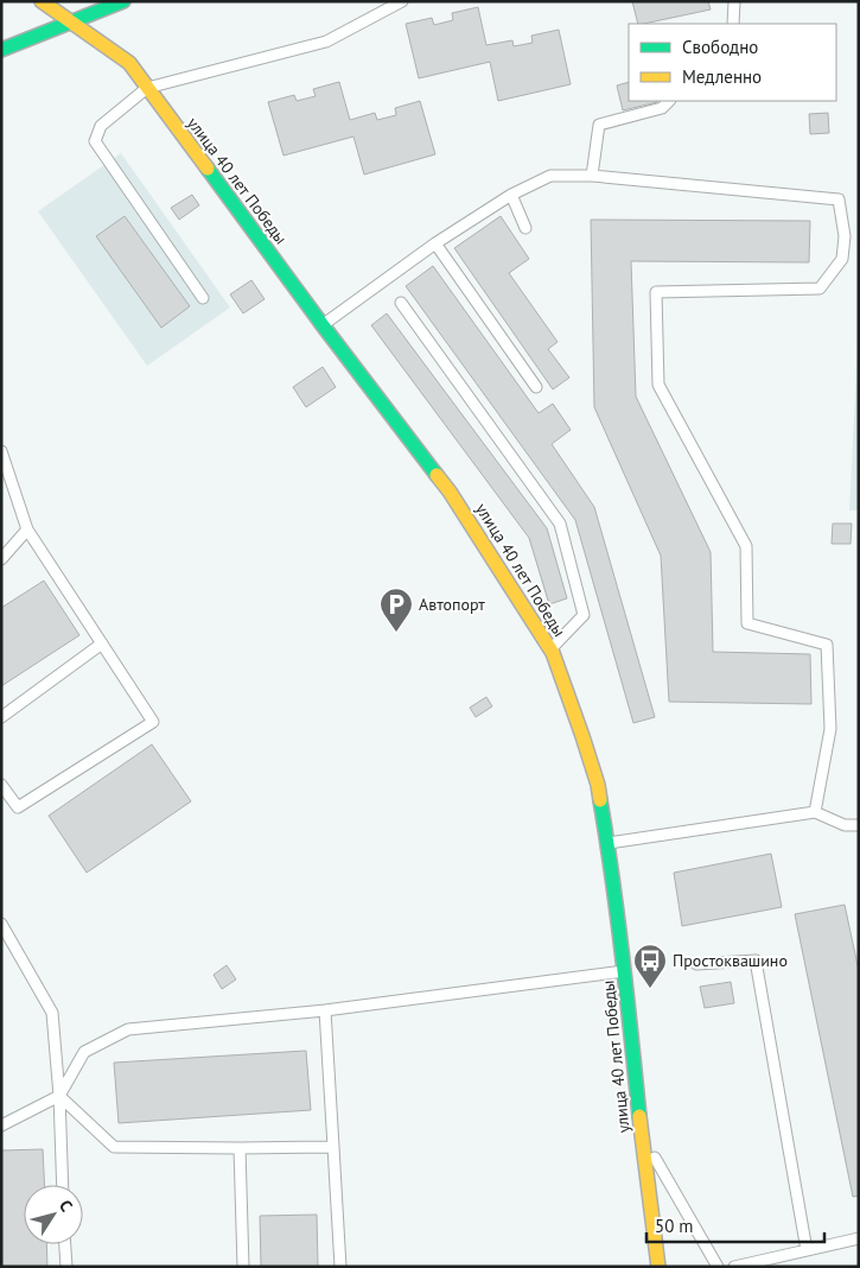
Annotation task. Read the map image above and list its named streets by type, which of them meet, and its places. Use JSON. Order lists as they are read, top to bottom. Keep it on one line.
{"streets":{"street":["улица 40 лет Победы"]},"places":{"parking":["Автопорт"],"bus stop":["Простоквашино"]},"legend":["Свободно","Медленно"],"scale_bar":"50 m","north":"top right"}
